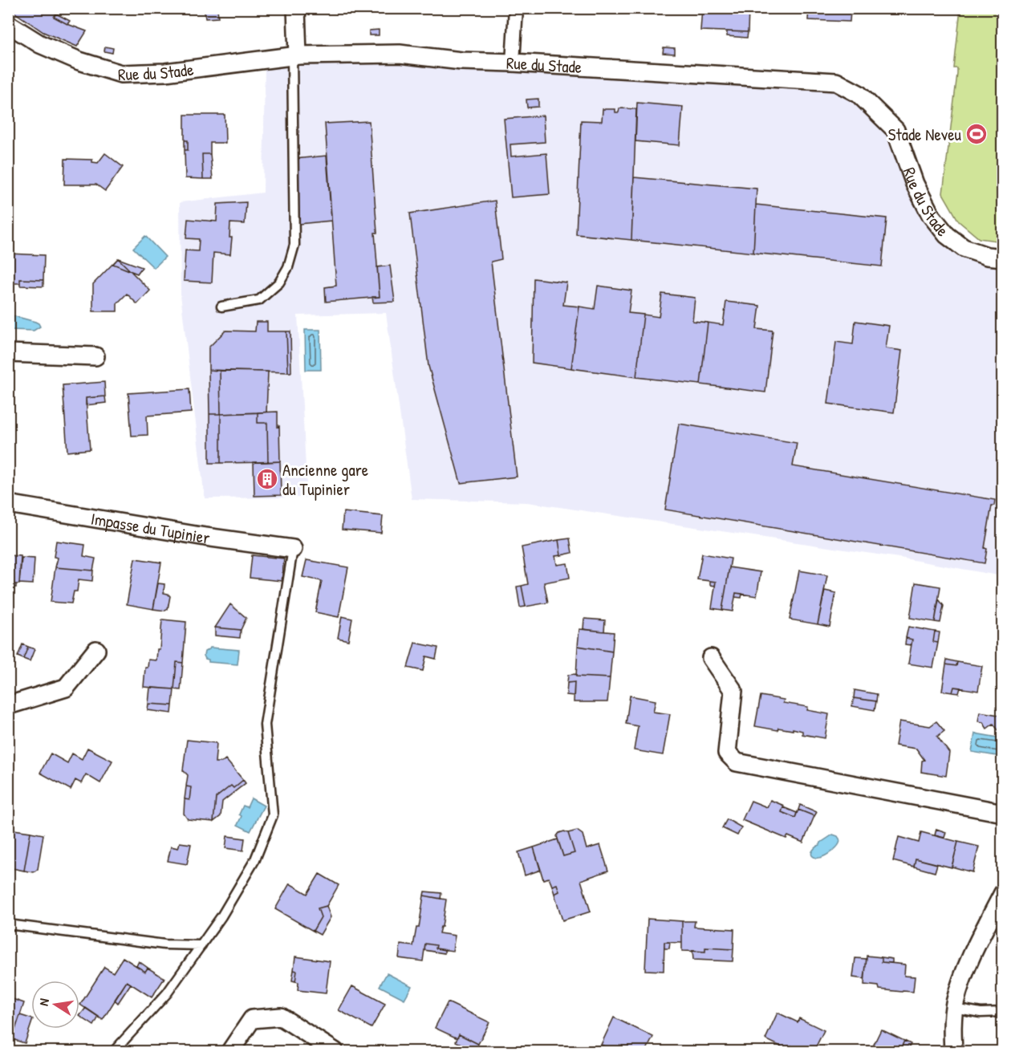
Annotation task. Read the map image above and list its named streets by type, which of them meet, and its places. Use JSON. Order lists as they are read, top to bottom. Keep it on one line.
{"streets":{"street":["Rue du Stade","Impasse du Tupinier"]},"places":{"sports":["Stade Neveu"],"building":["Ancienne gare du Tupinier"]},"north":"left"}
